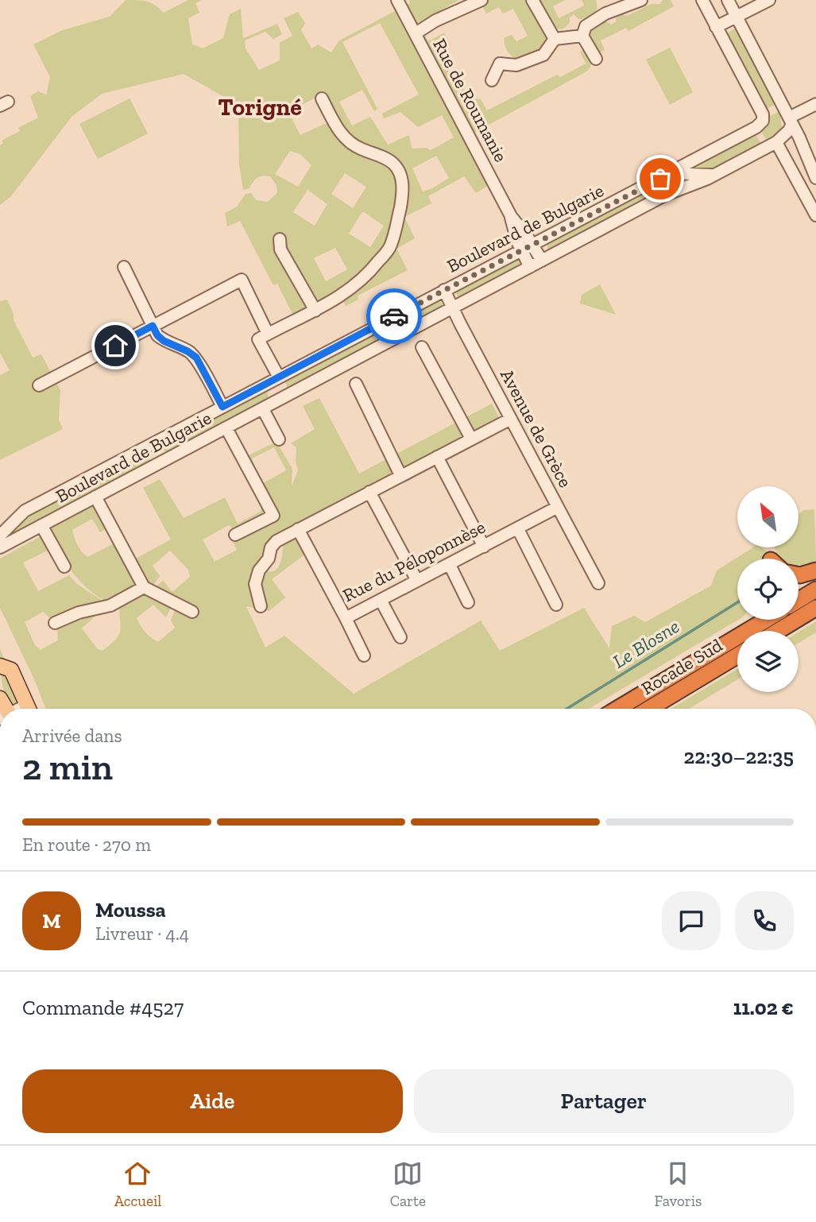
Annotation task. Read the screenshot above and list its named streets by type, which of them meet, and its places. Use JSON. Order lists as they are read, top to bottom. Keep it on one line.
{"streets":{"highway":["Rocade Sud"],"street":["Rue de Roumanie","Boulevard de Bulgarie","Avenue de Grèce","Rue du Péloponnèse"]},"crossings":[["Rue de Roumanie","Boulevard de Bulgarie"],["Boulevard de Bulgarie","Avenue de Grèce"],["Avenue de Grèce","Rue du Péloponnèse"]],"districts":["Torigné"],"water":["Le Blosne"],"north":"top left","page":{"heading":["2 min","Arrivée dans","22:30–22:35"],"panel":["Moussa","Livreur · 4.4","Commande #4527","11.02 €"],"bar":"En route · 270 m","round":"M","buttons":["Aide","Partager"],"tabs":["Accueil","Carte","Favoris"]}}
